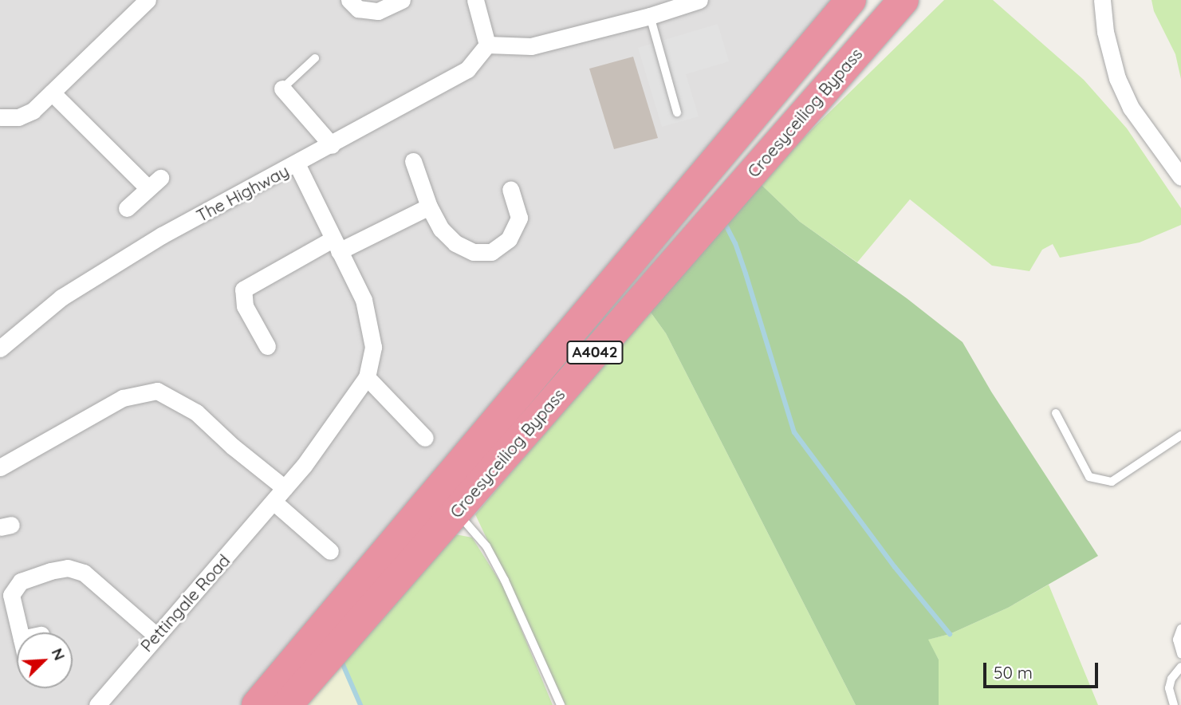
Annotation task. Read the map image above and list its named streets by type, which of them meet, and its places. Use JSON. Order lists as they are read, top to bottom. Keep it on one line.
{"streets":{"highway":["Croesyceiliog Bypass","A4042"],"street":["The Highway","Pettingale Road"]},"crossings":[["The Highway","Pettingale Road"]],"scale_bar":"50 m","north":"top right"}
